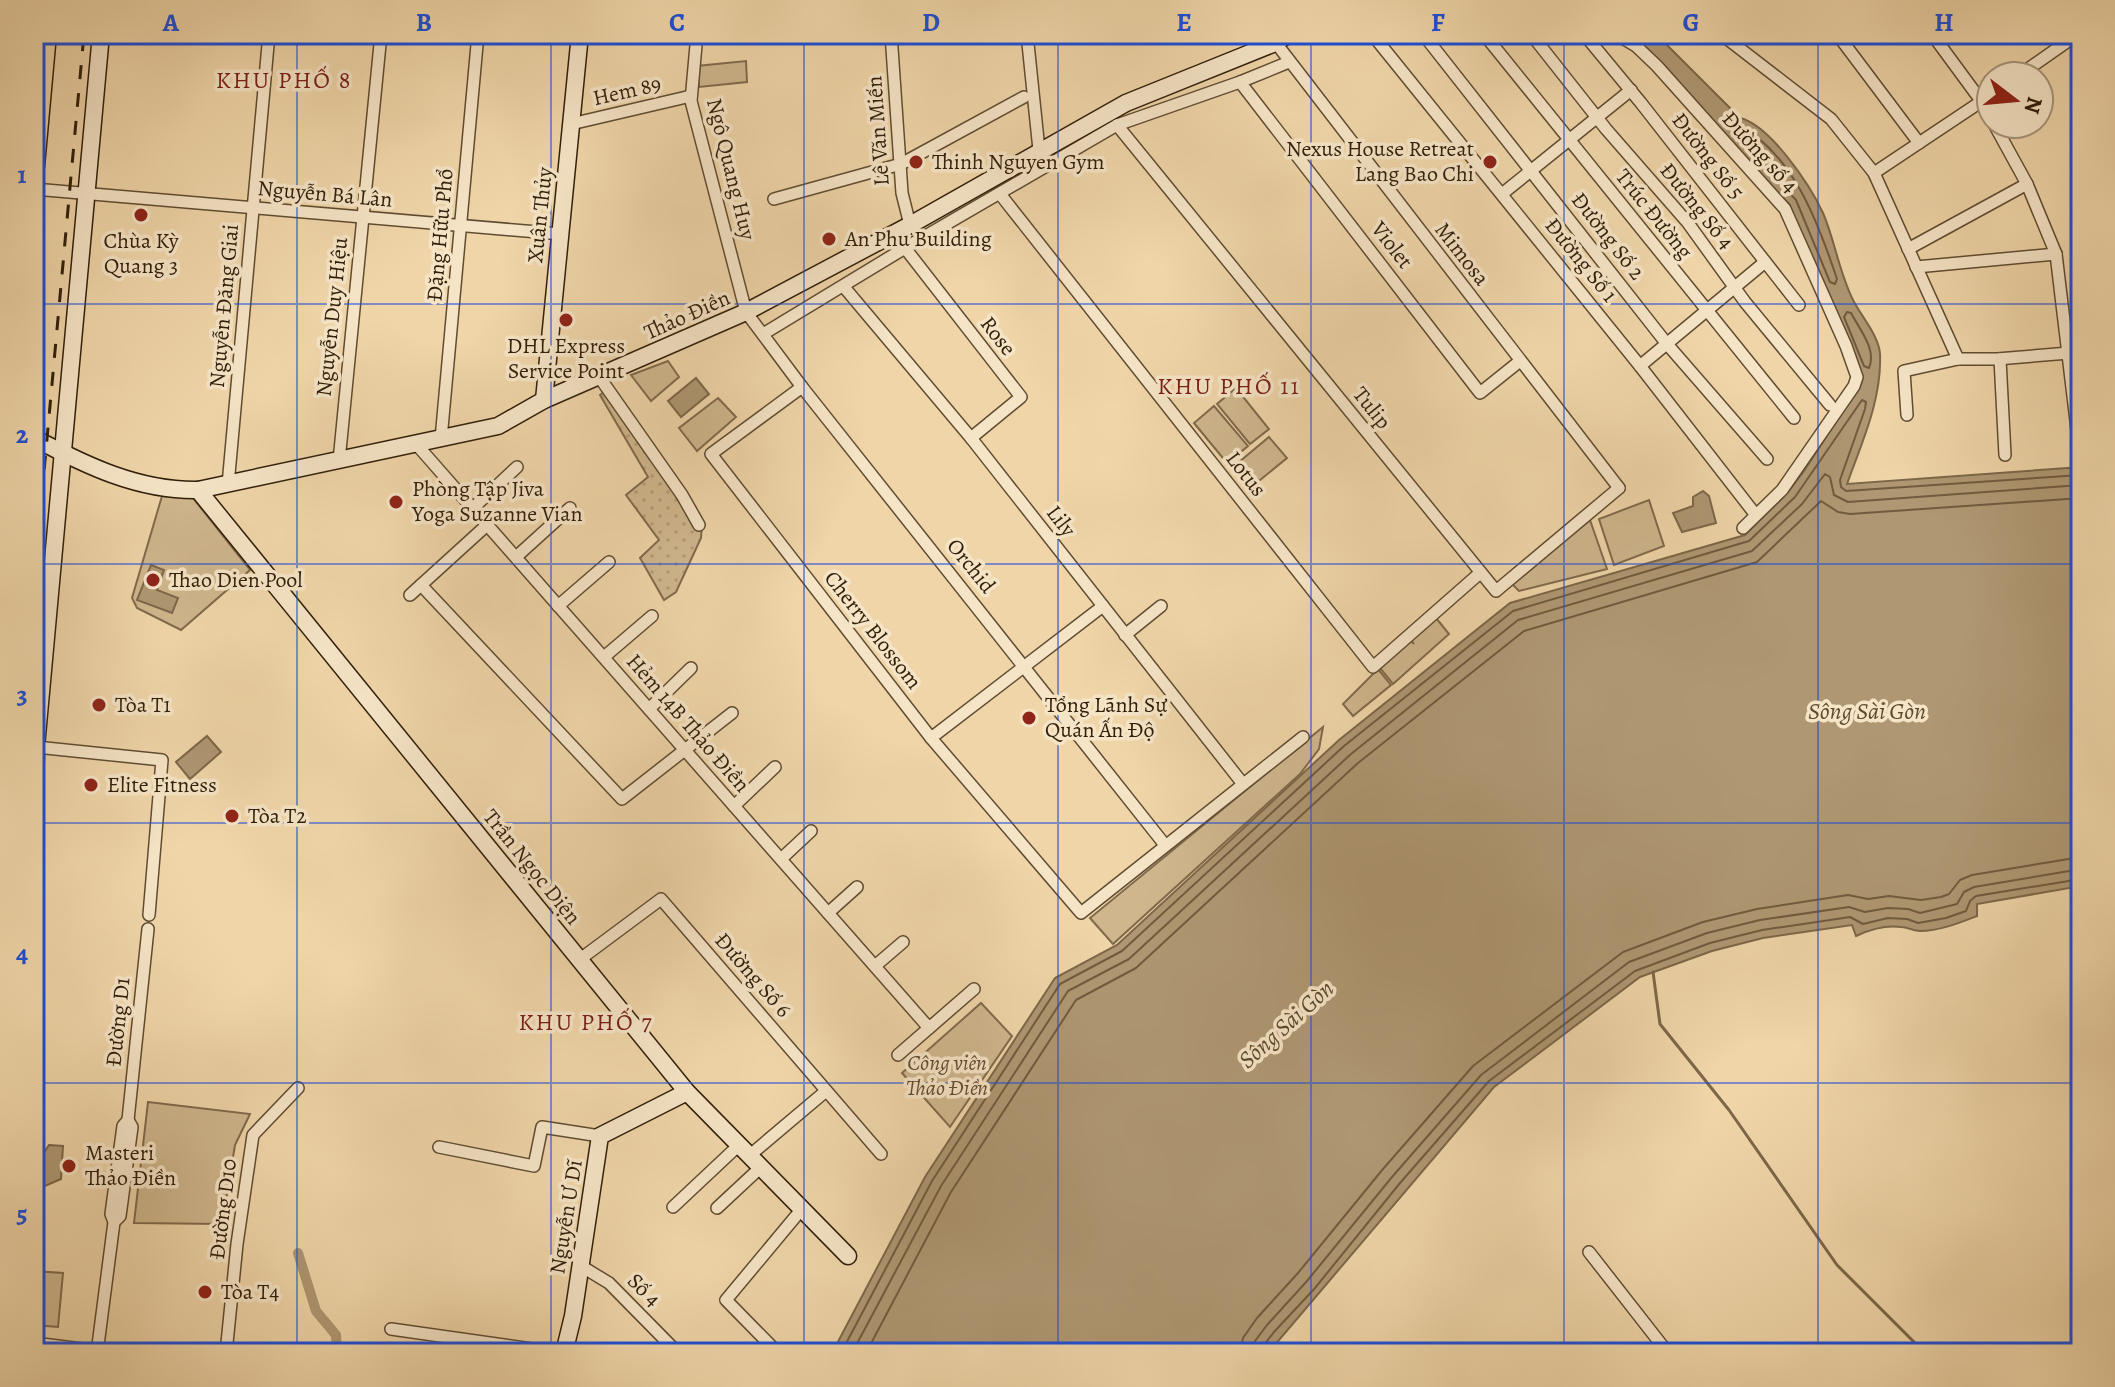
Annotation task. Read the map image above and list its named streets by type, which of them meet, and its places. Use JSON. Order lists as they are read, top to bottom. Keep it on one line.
{"streets":{"main road":["Xuân Thủy","Thảo Điền","Trần Ngọc Diện","Nguyễn Ư Dĩ"],"street":["Hem 89","Lê Văn Miến","Đường số 4","Đường Số 5","Ngô Quang Huy","Nguyễn Bá Lân","Đường Số 4","Trúc Đường","Đặng Hữu Phổ","Đường Số 2","Violet","Mimosa","Đường Số 1","Nguyễn Đăng Giai","Nguyễn Duy Hiệu","Rose","Tulip","Lotus","Lily","Orchid","Cherry Blossom","Hẻm 14B Thảo Điền","Đường Số 6","Đường D1","Đường D10","Số 4"]},"crossings":[["Hem 89","Ngô Quang Huy"],["Hem 89","Xuân Thủy"],["Lê Văn Miến","Thảo Điền"],["Đường số 4","Đường Số 4"],["Ngô Quang Huy","Thảo Điền"],["Ngô Quang Huy","Orchid"],["Nguyễn Bá Lân","Xuân Thủy"],["Nguyễn Bá Lân","Đặng Hữu Phổ"],["Nguyễn Bá Lân","Nguyễn Đăng Giai"],["Nguyễn Bá Lân","Nguyễn Duy Hiệu"],["Xuân Thủy","Thảo Điền"],["Đặng Hữu Phổ","Thảo Điền"],["Violet","Mimosa"],["Mimosa","Thảo Điền"],["Mimosa","Tulip"],["Mimosa","Lotus"],["Nguyễn Đăng Giai","Thảo Điền"],["Thảo Điền","Nguyễn Duy Hiệu"],["Thảo Điền","Orchid"],["Thảo Điền","Hẻm 14B Thảo Điền"],["Thảo Điền","Trần Ngọc Diện"],["Rose","Lily"],["Tulip","Lotus"],["Orchid","Cherry Blossom"],["Trần Ngọc Diện","Đường Số 6"],["Trần Ngọc Diện","Nguyễn Ư Dĩ"],["Nguyễn Ư Dĩ","Số 4"]],"districts":["KHU PHỐ 8","KHU PHỐ 11","KHU PHỐ 7"],"water":["Sông Sài Gòn"],"parks":["Công viên Thảo Điền"],"places":["Thinh Nguyen Gym","Nexus House Retreat Lang Bao Chi","Chùa Kỳ Quang 3","An Phu Building","DHL Express Service Point","Phòng Tập Jiva Yoga Suzanne Vian","Thao Dien Pool","Tòa T1","Tổng Lãnh Sự Quán Ấn Độ","Elite Fitness","Tòa T2","Masteri Thảo Điền","Tòa T4"],"north":"right","grid":{"columns":["A","B","C","D","E","F","G","H"],"rows":["1","2","3","4","5"]}}
